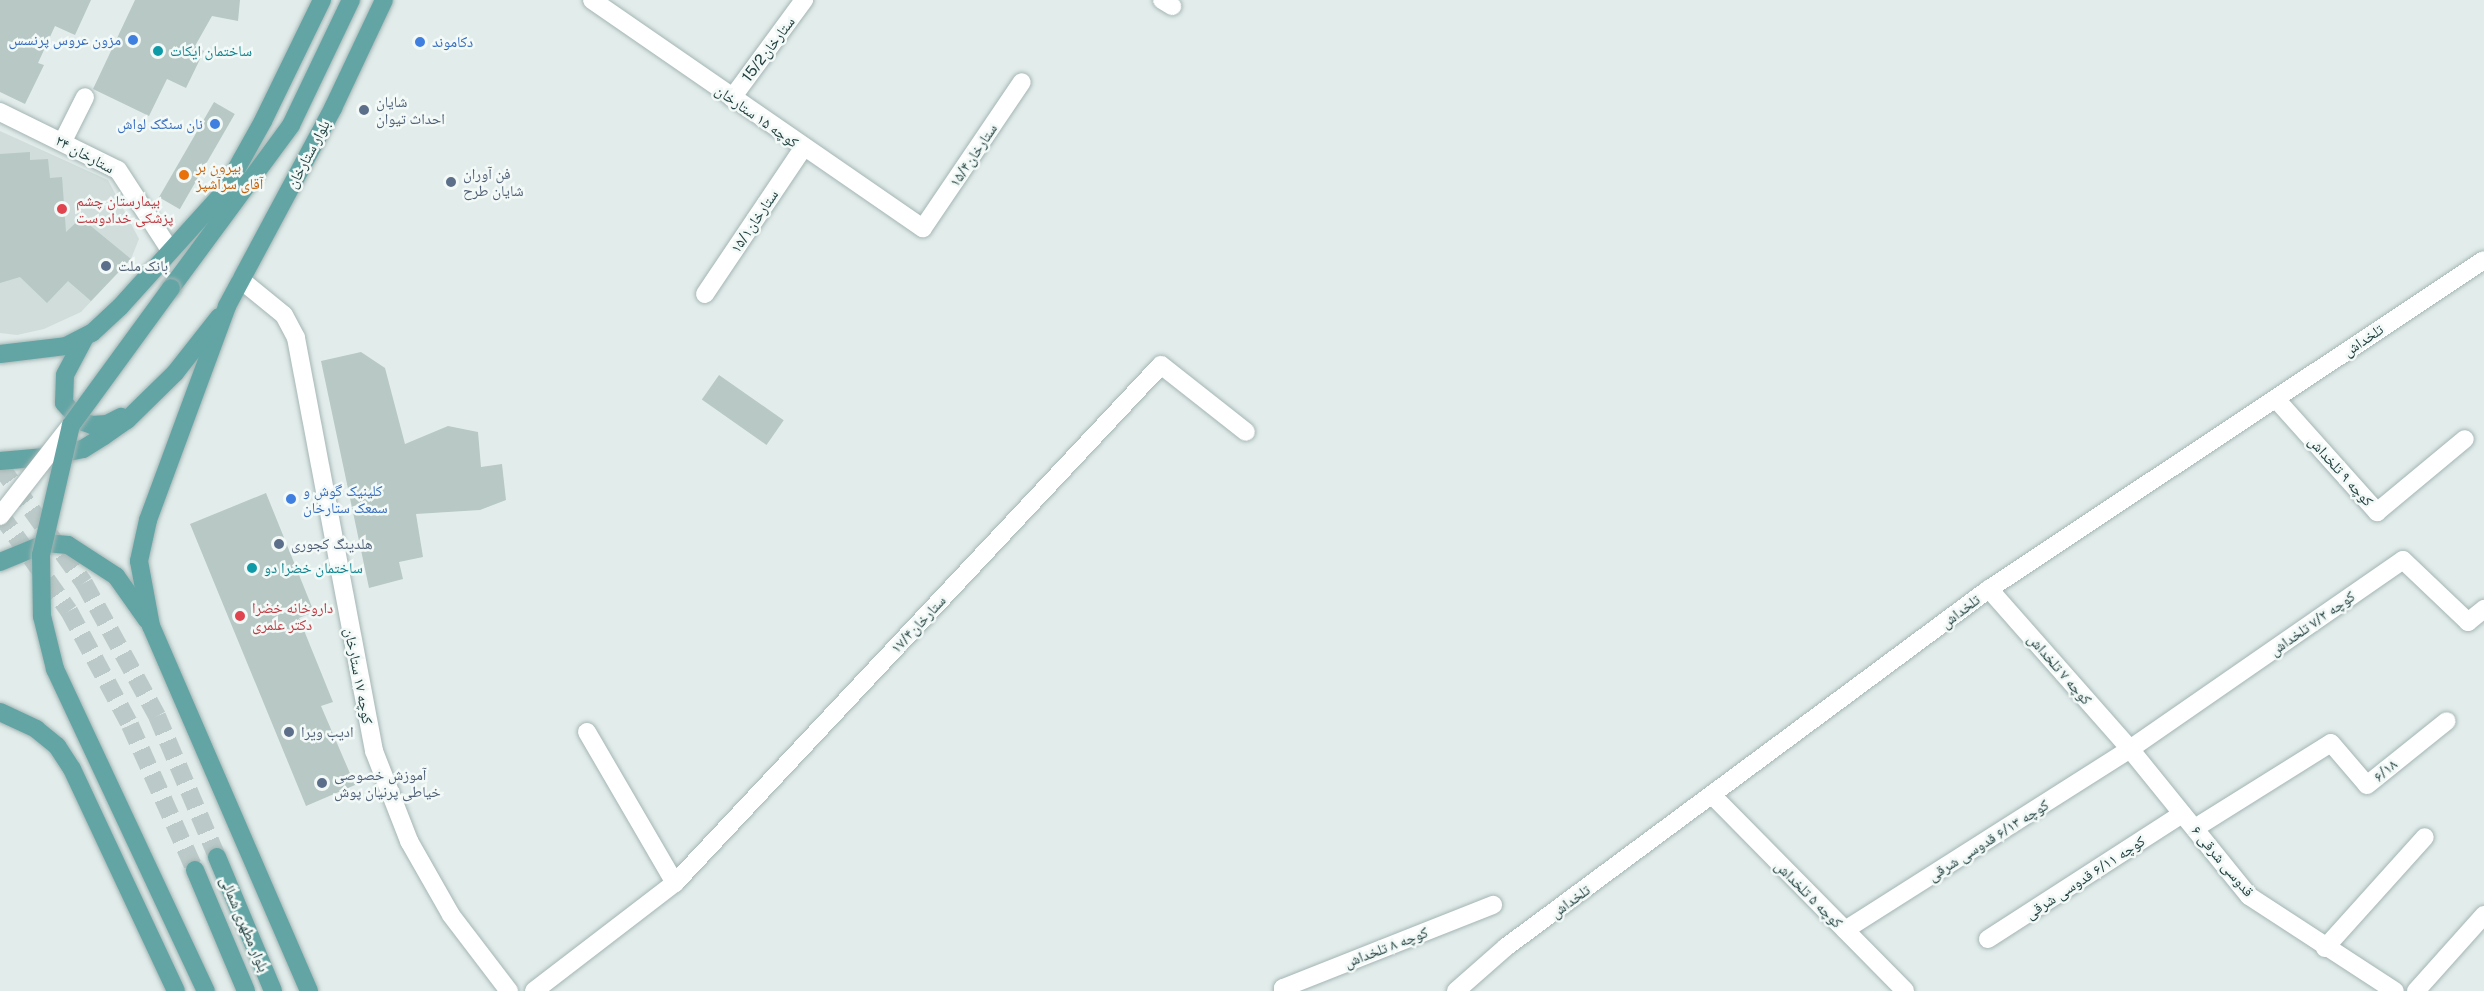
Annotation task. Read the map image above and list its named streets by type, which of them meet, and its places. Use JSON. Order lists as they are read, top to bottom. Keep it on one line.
{"streets":{"main road":["بلوار ستارخان","بلوار مطهرى شمالى"],"street":["ستارخان15/2","کوچه ۱۵ ستارخان","۲۴ ستارخان","ستارخان۱۵/۴","ستارخان۱۵/۱","تلخداش","کوچه ۹ تلخداش","کوچه ۷/۲ تلخداش","ستارخان۱۷/۴","کوچه ۷ تلخداش","کوچه ۱۷ ستارخان","۶/۱۸","کوچه ۶/۱۳ قدوسی شرقی","قدوسی شرقی ۶","کوچه ۶/۱۱ قدوسی شرقی","کوچه ۵ تلخداش","کوچه ۸ تلخداش"]},"crossings":[["ستارخان15/2","کوچه ۱۵ ستارخان"],["کوچه ۱۵ ستارخان","ستارخان۱۵/۴"],["کوچه ۱۵ ستارخان","ستارخان۱۵/۱"],["بلوار ستارخان","کوچه ۱۷ ستارخان"],["تلخداش","کوچه ۹ تلخداش"],["تلخداش","کوچه ۷ تلخداش"],["تلخداش","کوچه ۵ تلخداش"],["کوچه ۷/۲ تلخداش","کوچه ۷ تلخداش"],["کوچه ۷/۲ تلخداش","کوچه ۶/۱۳ قدوسی شرقی"],["کوچه ۷/۲ تلخداش","قدوسی شرقی ۶"],["کوچه ۷ تلخداش","کوچه ۶/۱۳ قدوسی شرقی"],["کوچه ۷ تلخداش","قدوسی شرقی ۶"],["۶/۱۸","قدوسی شرقی ۶"],["کوچه ۶/۱۳ قدوسی شرقی","قدوسی شرقی ۶"],["کوچه ۶/۱۳ قدوسی شرقی","کوچه ۵ تلخداش"],["قدوسی شرقی ۶","کوچه ۶/۱۱ قدوسی شرقی"]],"places":["مزون عروس پرنسس","دکاموند","ساختمان ایکات","شایان احداث تیوان","نان سنگک لواش","بیرون بر آقای سرآشپز","فن آوران شایان طرح","بیمارستان چشم پزشکی خدادوست","بانک ملت","کلینیک گوش و سمعک ستارخان","هلدینگ کجوری","ساختمان خضرا دو","داروخانه خضرا دکتر علمری","ادیب ویرا","آموزش خصوصی خیاطی پرنیان پوش"]}
